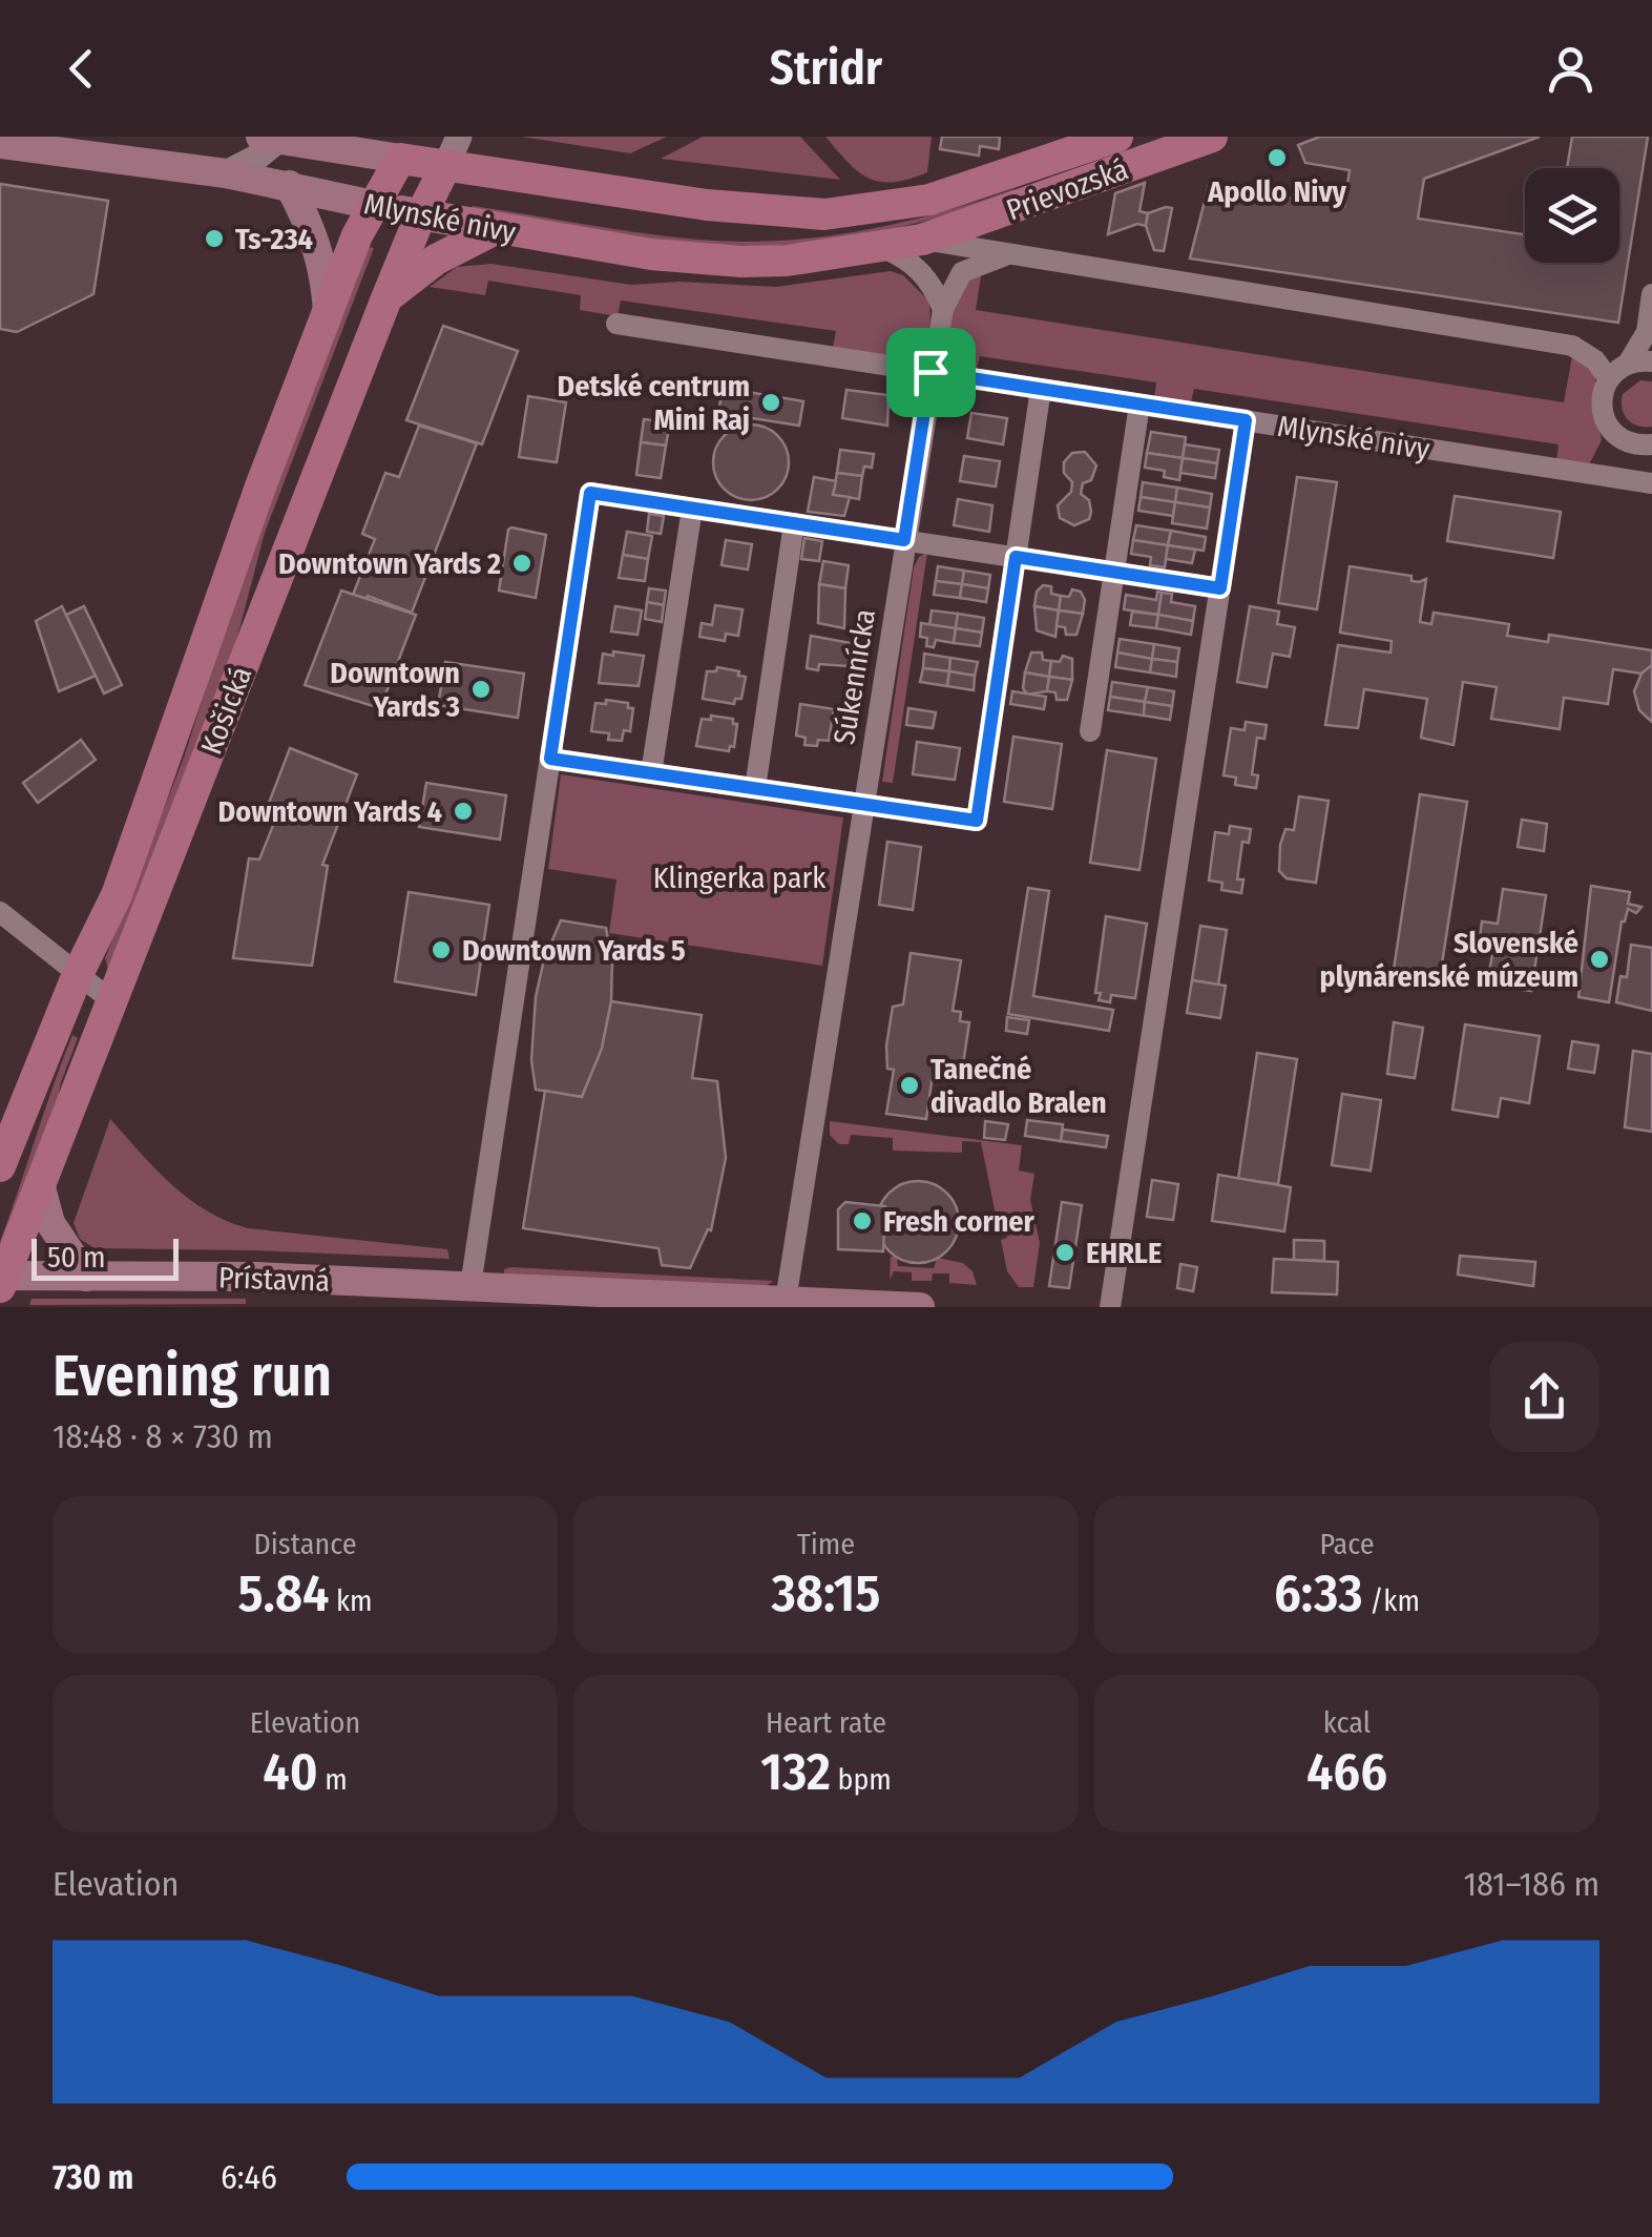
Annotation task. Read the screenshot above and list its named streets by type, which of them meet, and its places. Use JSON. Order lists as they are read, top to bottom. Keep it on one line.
{"streets":{"main road":["Prievozská","Mlynské nivy","Košická","Prístavná"],"street":["Súkennícka"]},"crossings":[["Prievozská","Mlynské nivy"],["Mlynské nivy","Súkennícka"],["Mlynské nivy","Košická"],["Súkennícka","Prístavná"],["Košická","Prístavná"]],"parks":["Klingerka park"],"places":["Apollo Nivy","Ts-234","Detské centrum Mini Raj","Downtown Yards 2","Downtown Yards 3","Downtown Yards 4","Downtown Yards 5","Slovenské plynárenské múzeum","Tanečné divadlo Bralen","Fresh corner","EHRLE"],"scale_bar":"50 m","page":{"header":"Stridr","scale":"50 m","heading":["Evening run","18:48 · 8 × 730 m"],"stats":[["Distance","5.84 km"],["Time","38:15"],["Pace","6:33 /km"],["Elevation","40 m"],["Heart rate","132 bpm"],["kcal","466"]],"chart":["Elevation","181–186 m"],"list":[{"name":"730 m","note":"6:46"}]}}
